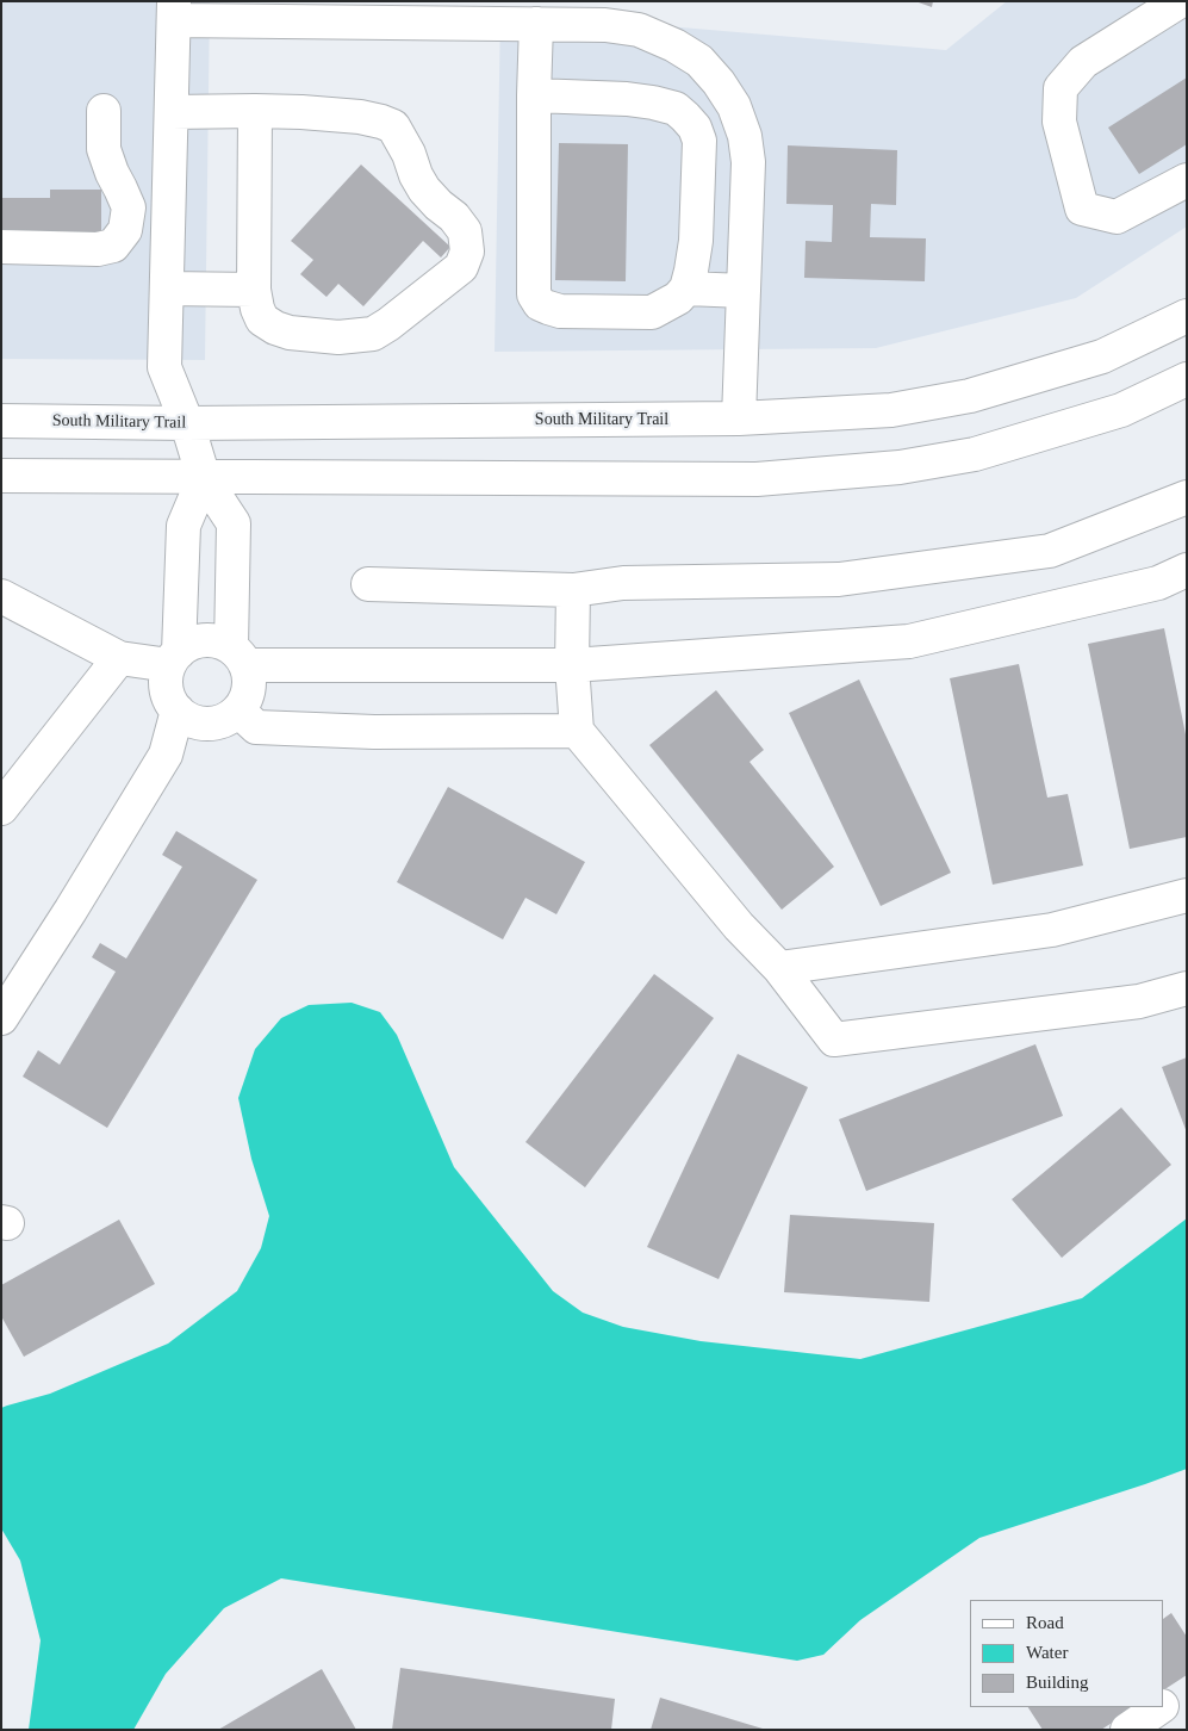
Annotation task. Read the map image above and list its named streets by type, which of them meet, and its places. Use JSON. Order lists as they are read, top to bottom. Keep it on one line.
{"streets":{"street":["South Military Trail"]},"legend":["Road","Water","Building"]}
